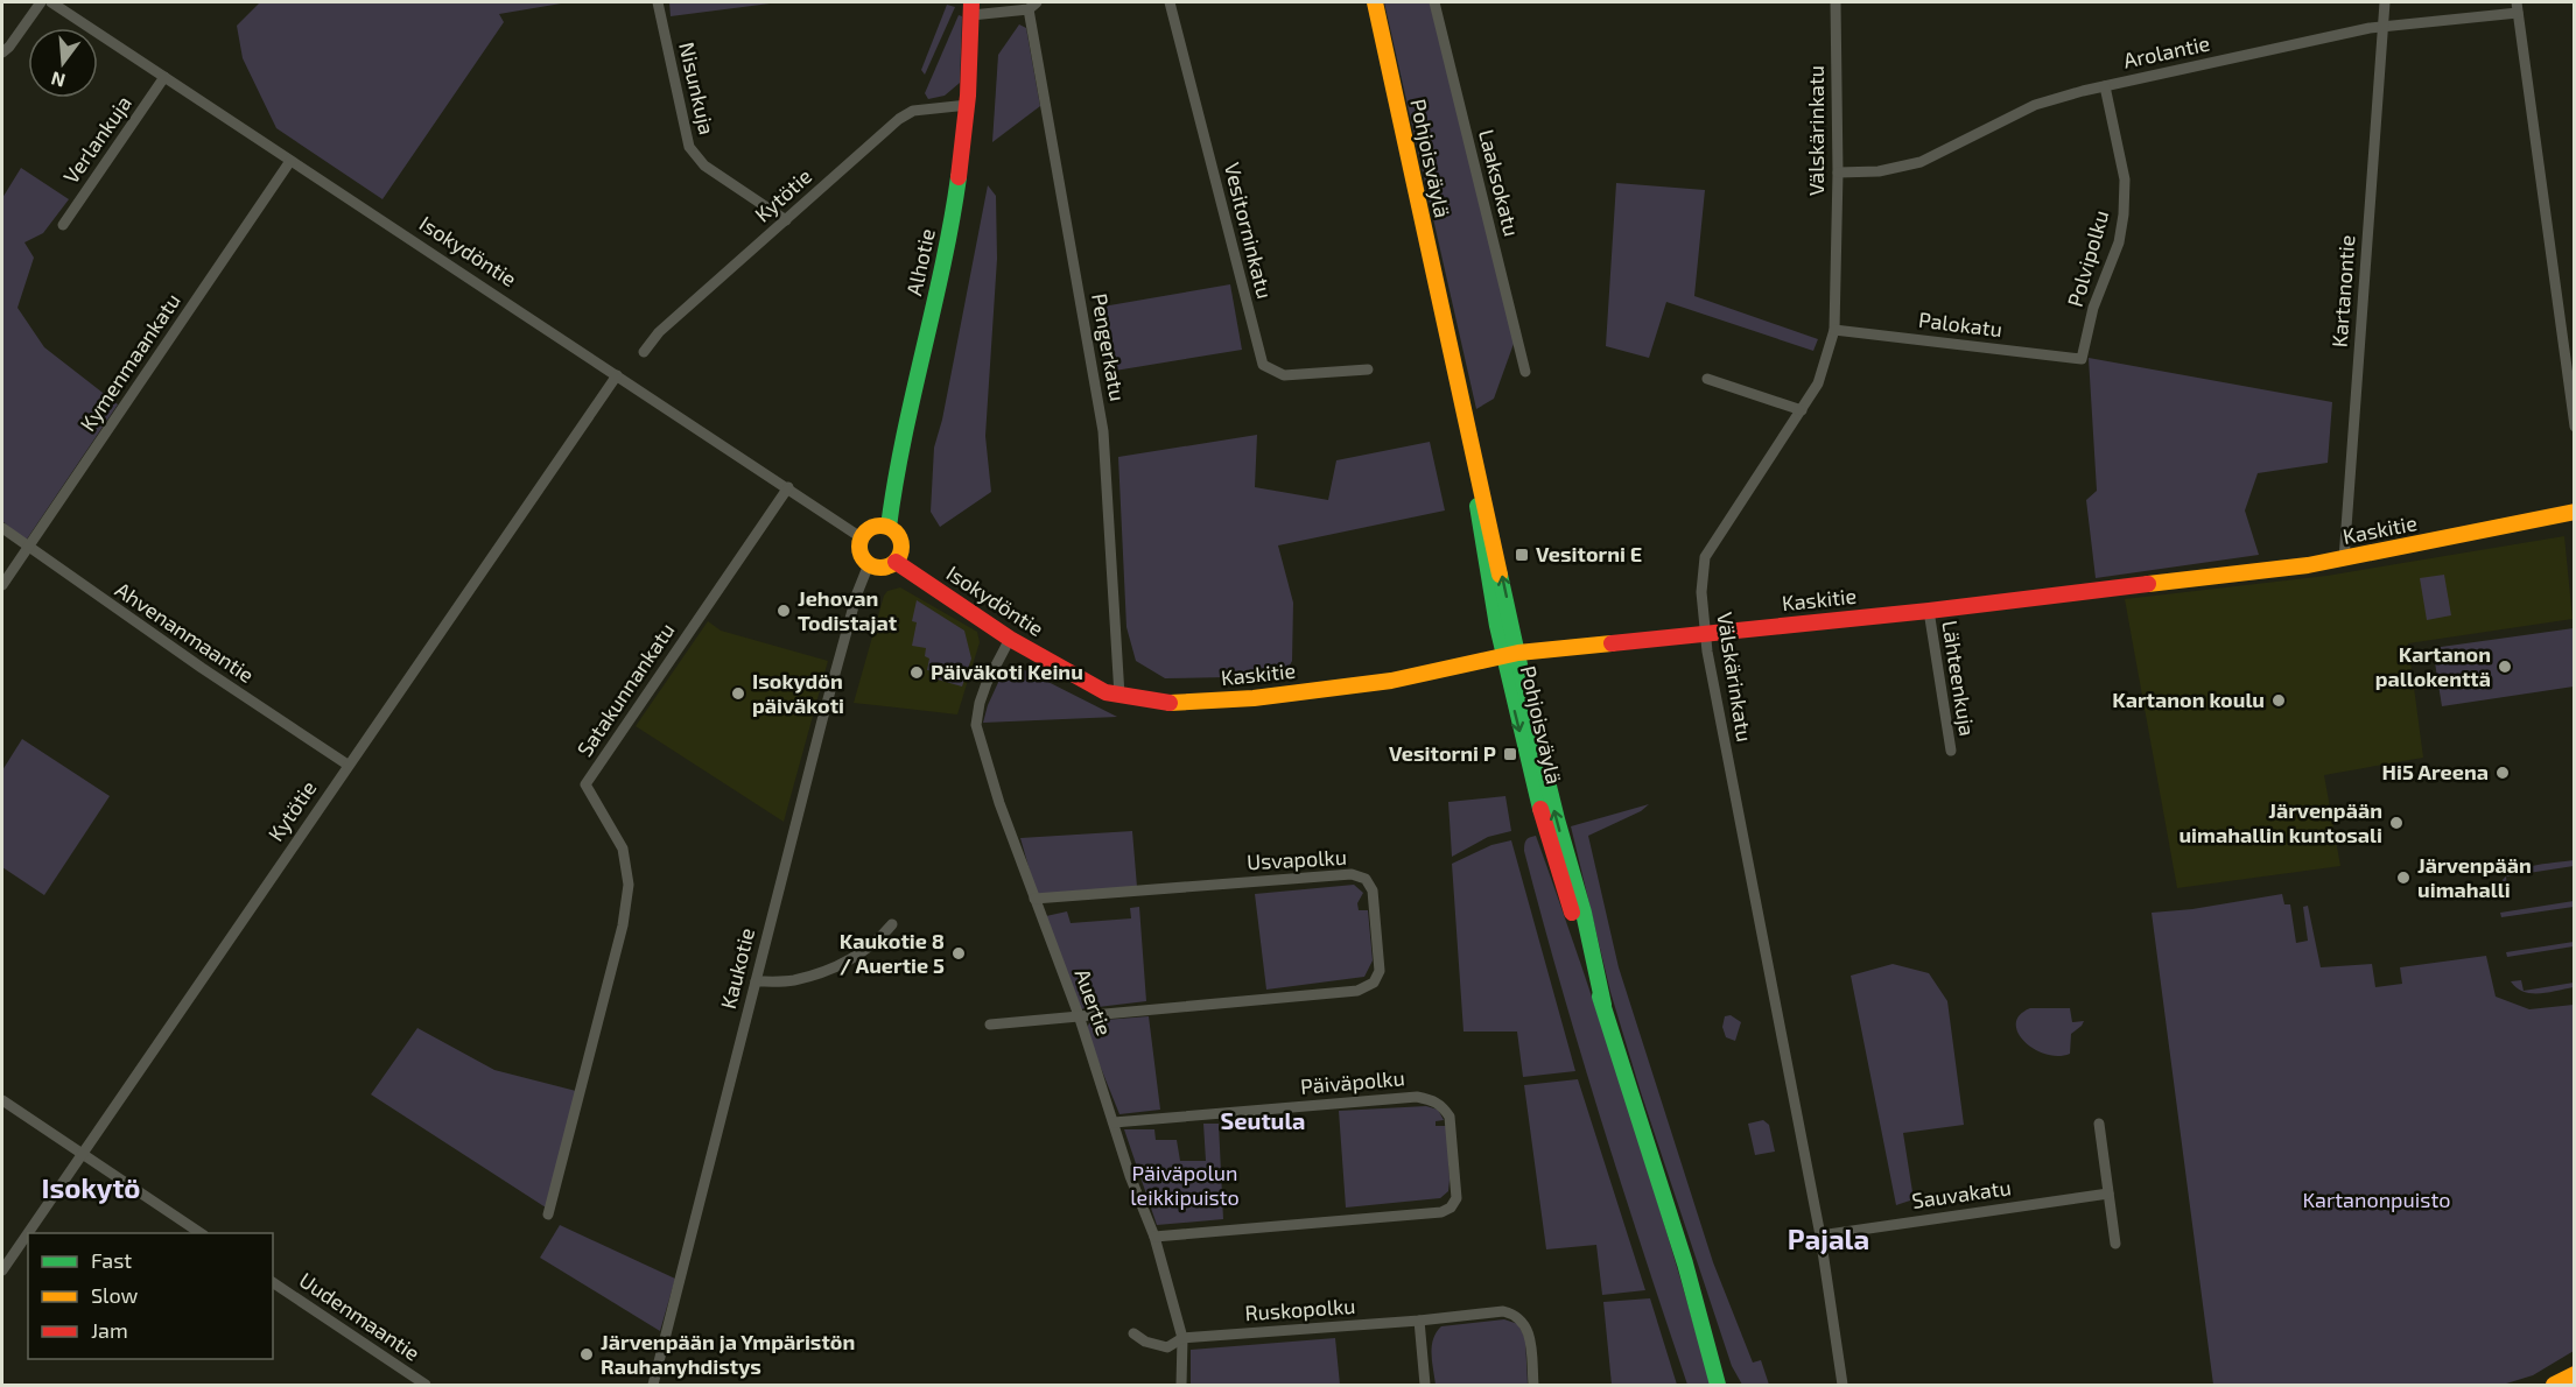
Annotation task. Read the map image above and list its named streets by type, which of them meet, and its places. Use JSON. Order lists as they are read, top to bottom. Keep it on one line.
{"streets":{"street":["Arolantie","Nisunkuja","Välskärinkatu","Verlankuja","Pohjoisväylä","Laaksokatu","Kytötie","Vesitorninkatu","Isokydöntie","Polvipolku","Alhotie","Kartanontie","Palokatu","Pengerkatu","Kymenmaankatu","Kaskitie","Ahvenanmaantie","Lähteenkuja","Satakunnankatu","Usvapolku","Kaukotie","Auertie","Päiväpolku","Sauvakatu","Ruskopolku","Uudenmaantie"]},"crossings":[["Arolantie","Välskärinkatu"],["Arolantie","Polvipolku"],["Arolantie","Kartanontie"],["Nisunkuja","Kytötie"],["Välskärinkatu","Palokatu"],["Välskärinkatu","Kaskitie"],["Välskärinkatu","Sauvakatu"],["Verlankuja","Isokydöntie"],["Pohjoisväylä","Kaskitie"],["Kytötie","Isokydöntie"],["Kytötie","Alhotie"],["Kytötie","Ahvenanmaantie"],["Isokydöntie","Alhotie"],["Isokydöntie","Kymenmaankatu"],["Isokydöntie","Kaskitie"],["Isokydöntie","Satakunnankatu"],["Isokydöntie","Kaukotie"],["Isokydöntie","Auertie"],["Polvipolku","Palokatu"],["Alhotie","Kaukotie"],["Kartanontie","Kaskitie"],["Pengerkatu","Kaskitie"],["Kymenmaankatu","Ahvenanmaantie"],["Kaskitie","Lähteenkuja"],["Usvapolku","Auertie"],["Auertie","Päiväpolku"],["Auertie","Ruskopolku"]],"districts":["Seutula","Isokytö","Pajala"],"parks":["Päiväpolun leikkipuisto","Kartanonpuisto"],"places":{"transit":["Vesitorni E","Vesitorni P"],"other":["Jehovan Todistajat","Kartanon pallokenttä","Päiväkoti Keinu","Isokydön päiväkoti","Kartanon koulu","Hi5 Areena","Järvenpään uimahallin kuntosali","Järvenpään uimahalli","Kaukotie 8 / Auertie 5","Järvenpään ja Ympäristön Rauhanyhdistys"]},"legend":["Fast","Slow","Jam"],"north":"bottom"}
